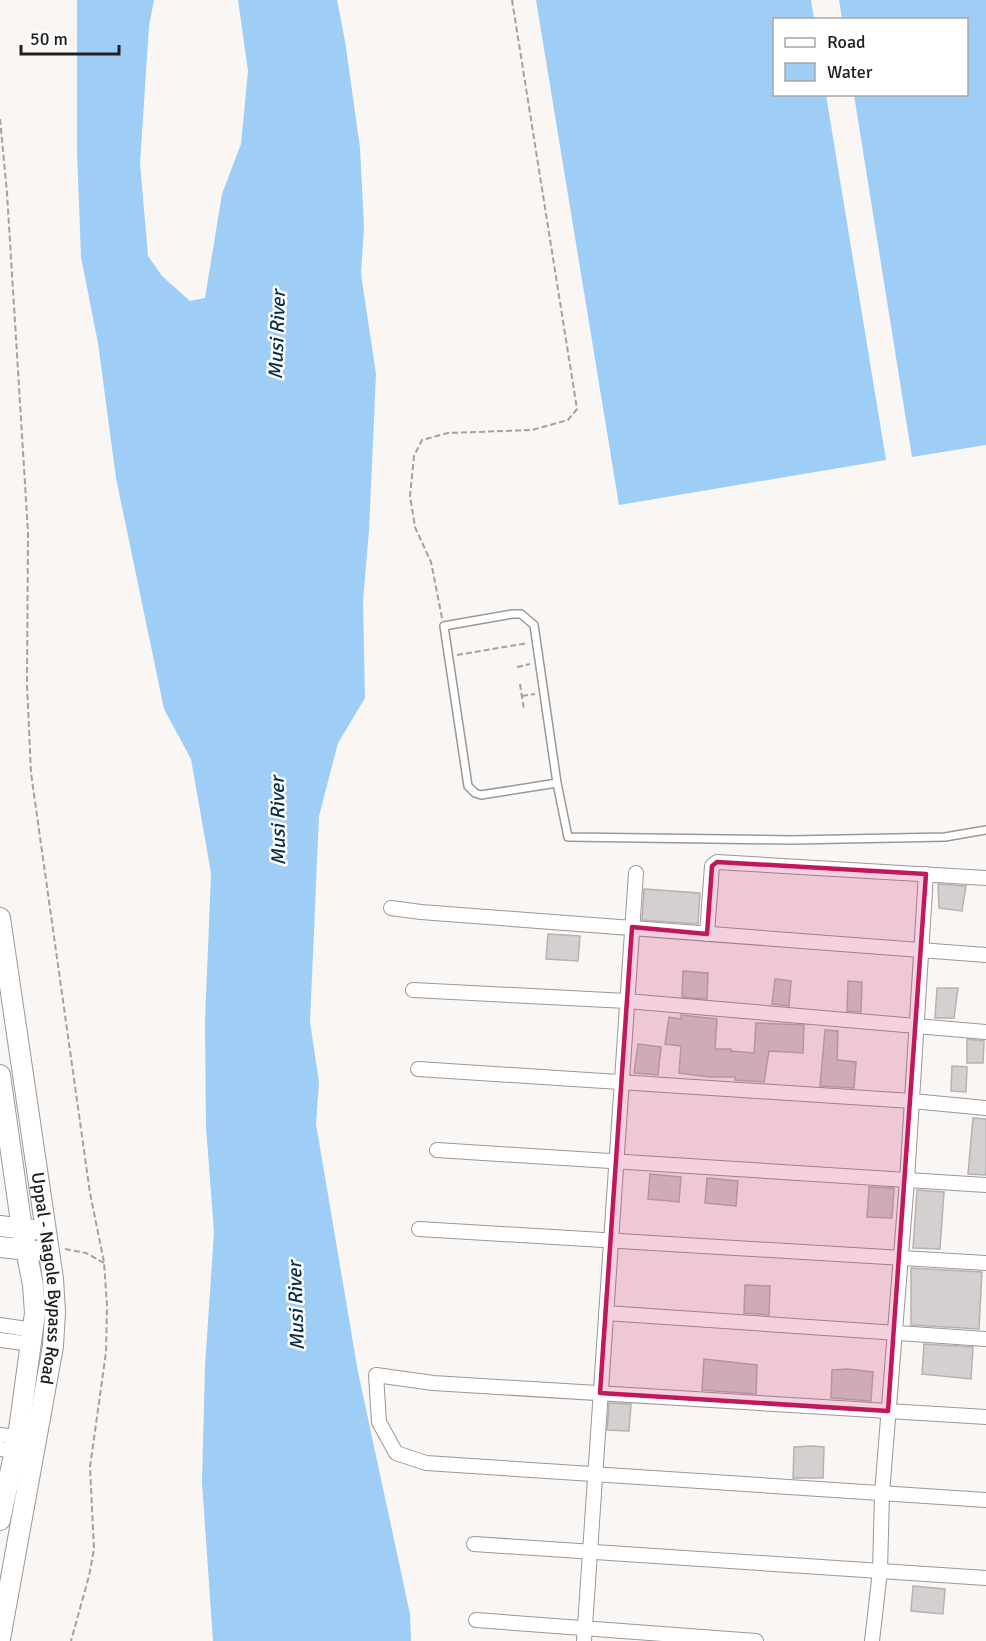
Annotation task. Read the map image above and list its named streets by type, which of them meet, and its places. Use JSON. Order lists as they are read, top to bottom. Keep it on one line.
{"streets":{"street":["Uppal - Nagole Bypass Road"]},"water":["Musi River"],"legend":["Road","Water"],"scale_bar":"50 m"}
